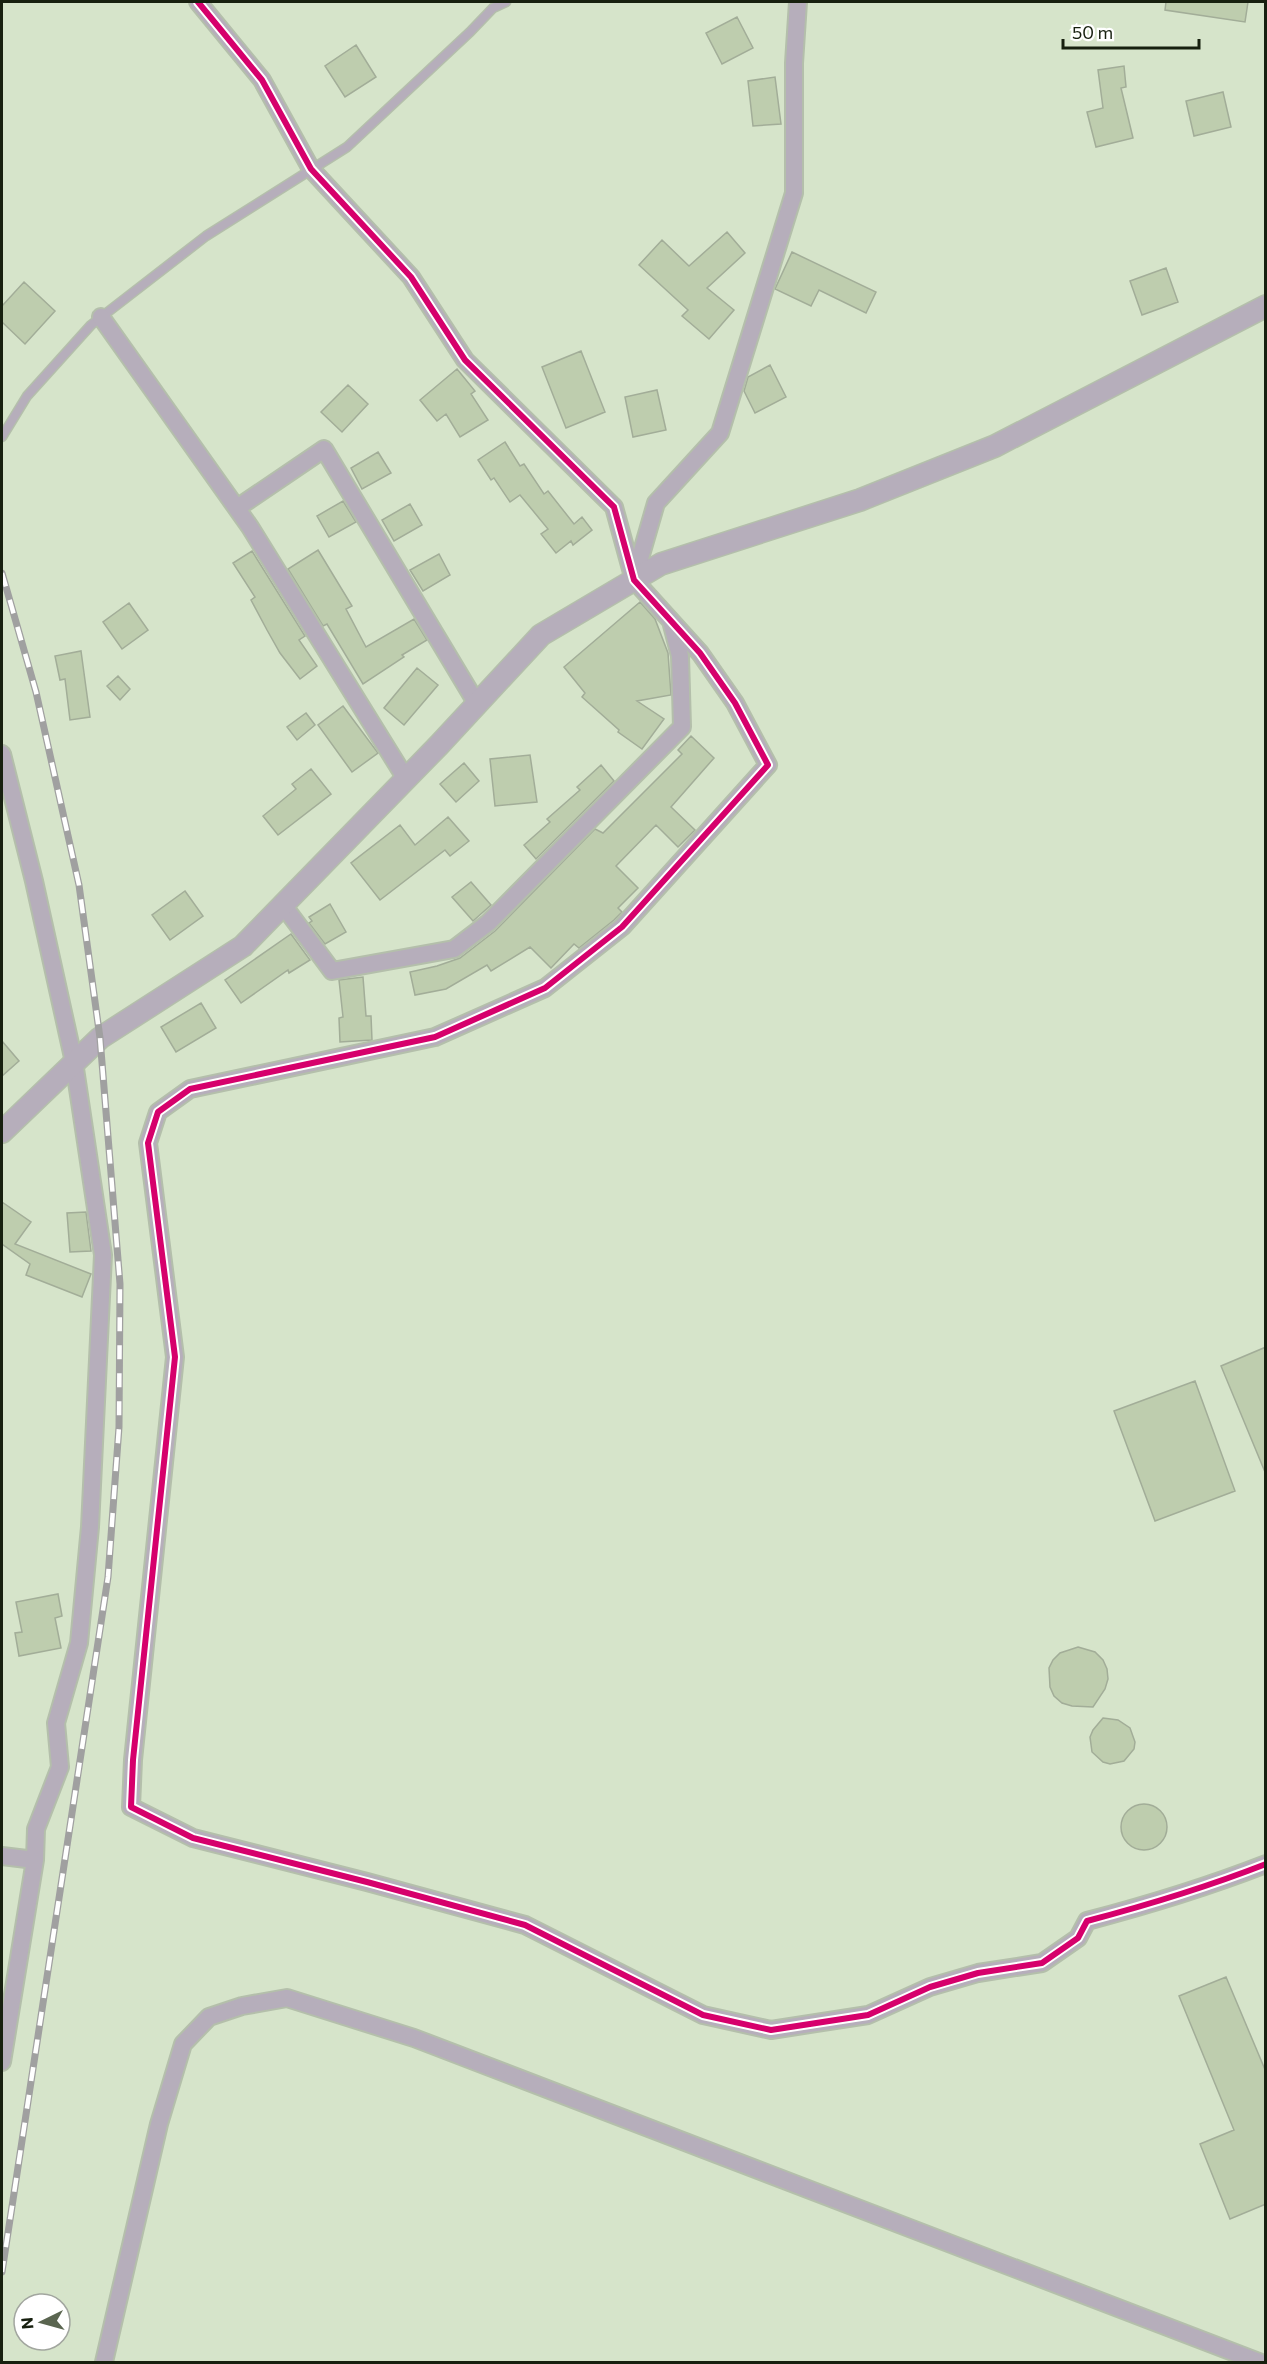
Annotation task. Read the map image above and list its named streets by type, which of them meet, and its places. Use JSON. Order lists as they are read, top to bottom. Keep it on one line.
{"scale_bar":"50 m","north":"left"}
